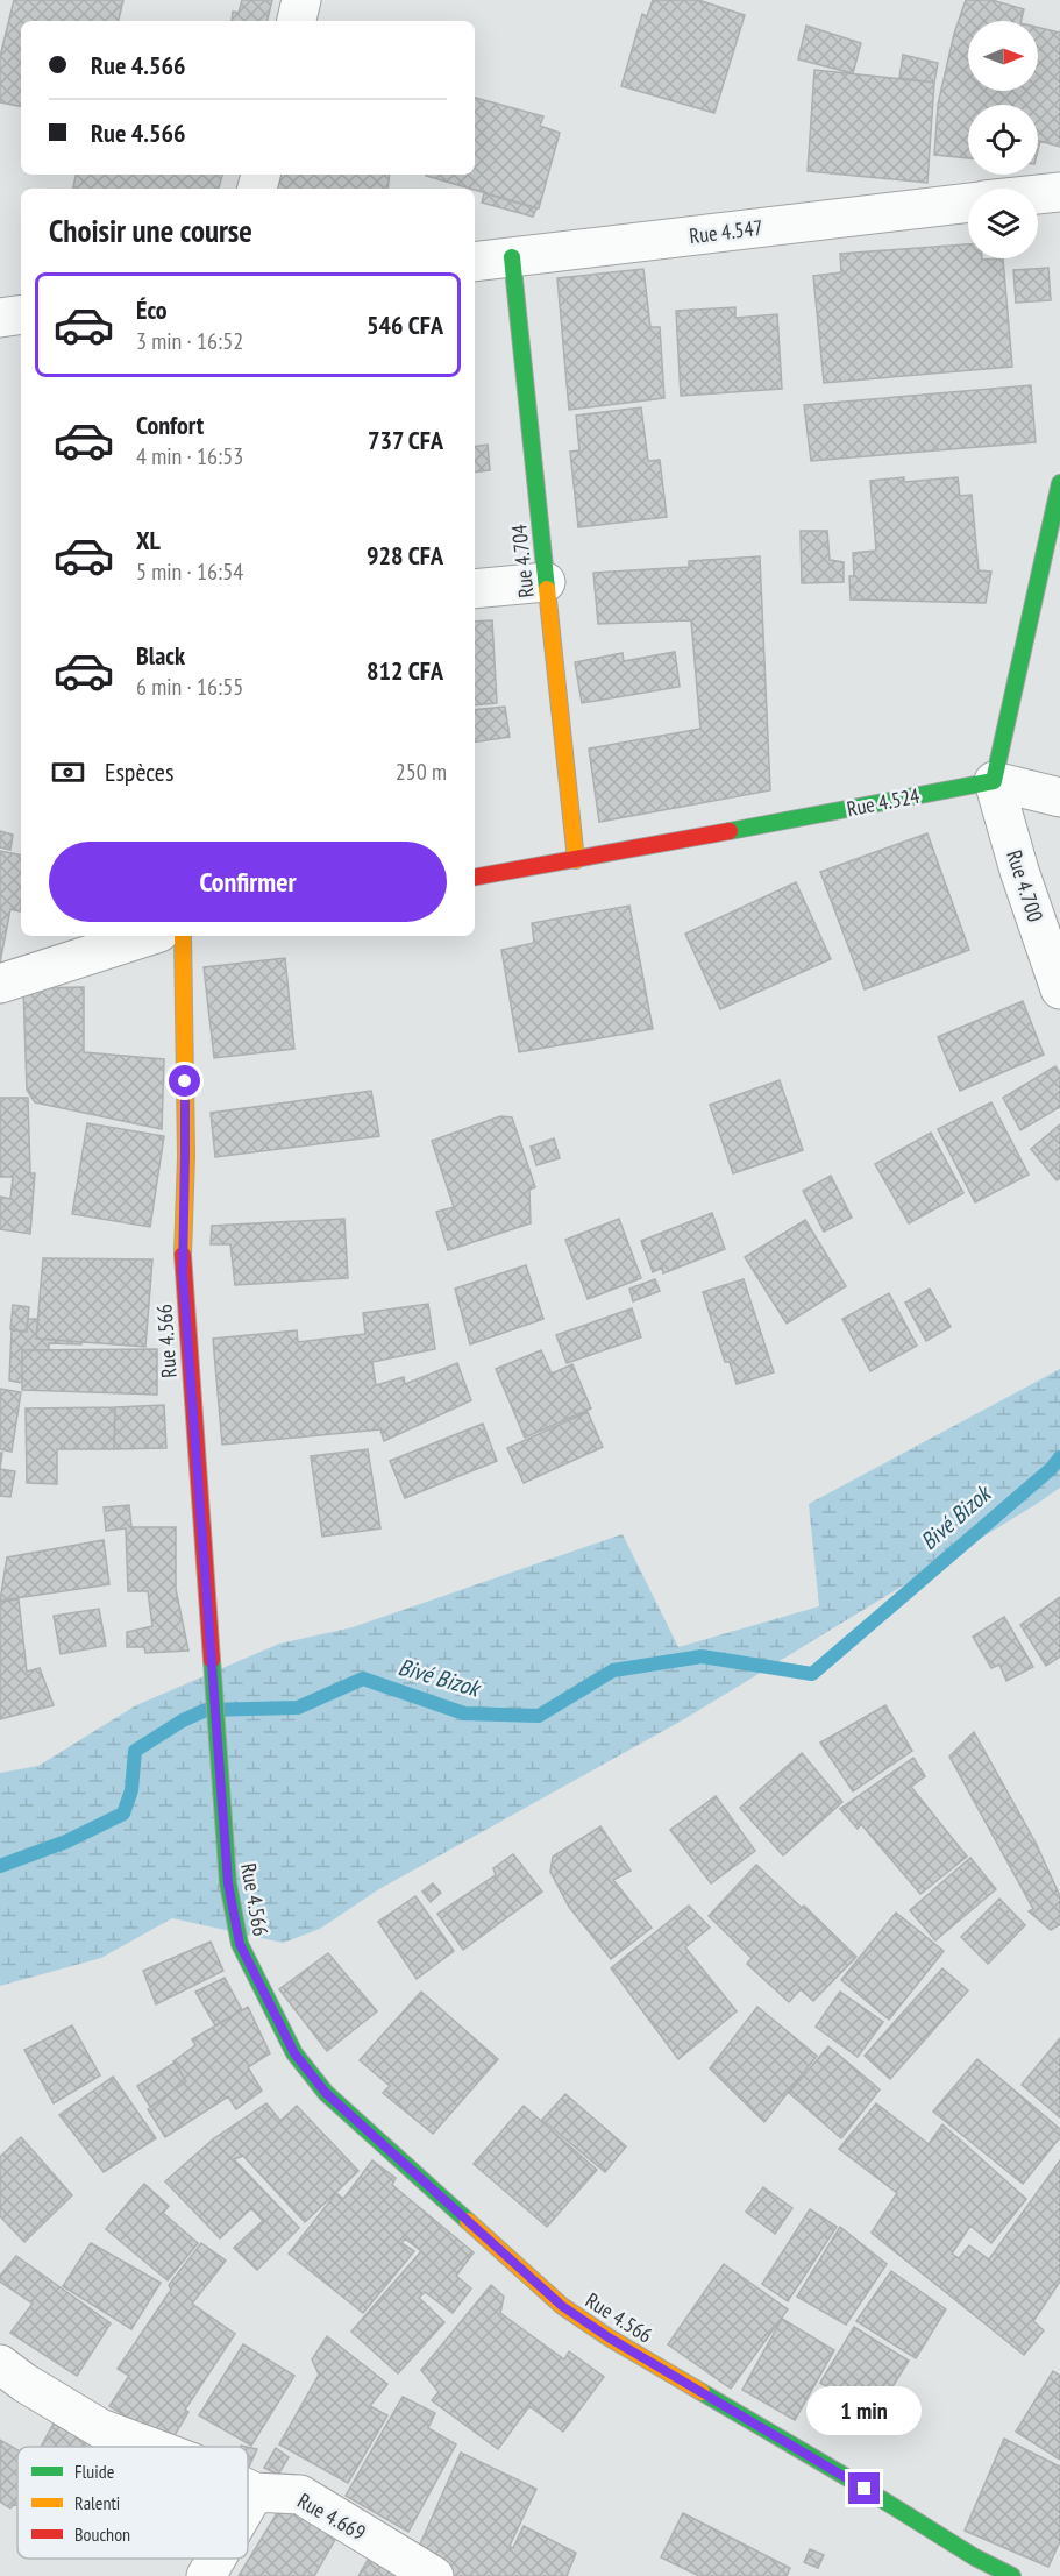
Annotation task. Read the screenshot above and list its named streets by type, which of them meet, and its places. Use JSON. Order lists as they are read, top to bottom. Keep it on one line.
{"streets":{"street":["Rue 4.547","Rue 4.704","Rue 4.524","Rue 4.700","Rue 4.566","Rue 4.669"]},"crossings":[["Rue 4.547","Rue 4.704"],["Rue 4.704","Rue 4.524"],["Rue 4.524","Rue 4.700"]],"water":["Bivé Bizok"],"legend":["Fluide","Ralenti","Bouchon"],"north":"right","page":{"banner":["Rue 4.566","Rue 4.566"],"heading":"Choisir une course","list":[{"name":"Éco","note":"3 min · 16:52","value":"546 CFA"},{"name":"Confort","note":"4 min · 16:53","value":"737 CFA"},{"name":"XL","note":"5 min · 16:54","value":"928 CFA"},{"name":"Black","note":"6 min · 16:55","value":"812 CFA"}],"pay":["Espèces","250 m"],"buttons":"Confirmer","bubble":"1 min"}}
